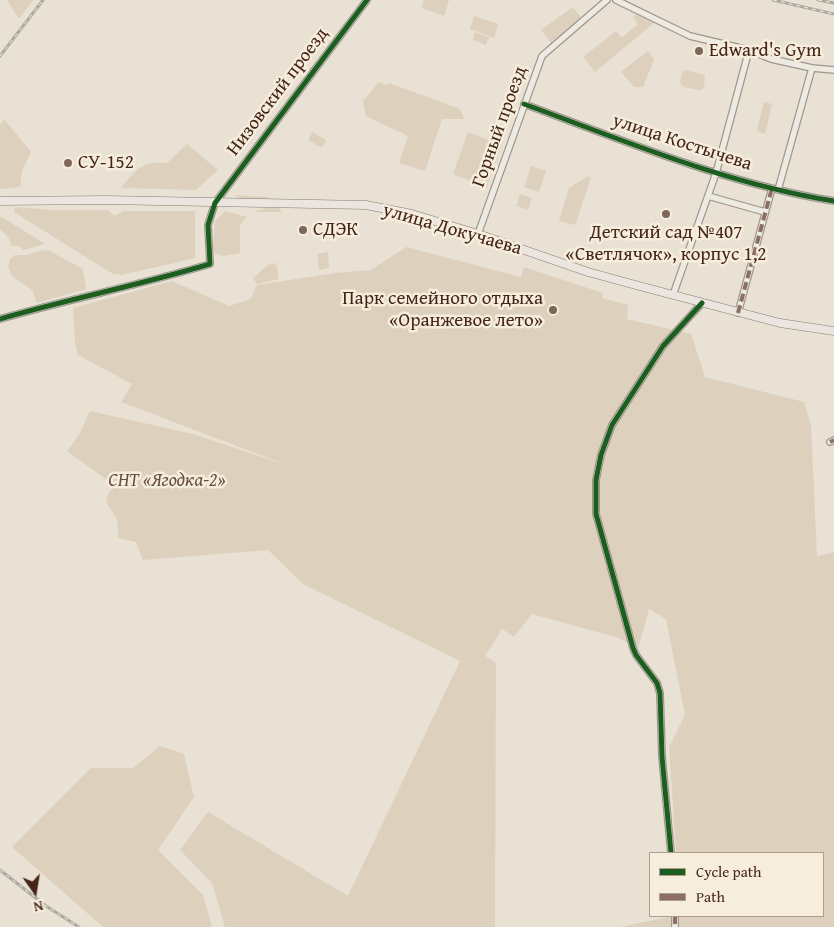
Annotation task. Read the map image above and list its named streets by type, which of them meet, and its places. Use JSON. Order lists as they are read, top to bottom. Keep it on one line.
{"streets":{"main road":["улица Докучаева"],"street":["Низовский проезд","Горный проезд","улица Костычева"]},"crossings":[["Низовский проезд","улица Докучаева"],["Горный проезд","улица Костычева"],["Горный проезд","улица Докучаева"]],"parks":["СНТ «Ягодка-2»"],"places":["Edward's Gym","СУ-152","Детский сад №407 «Светлячок», корпус 1,2","СДЭК","Парк семейного отдыха «Оранжевое лето»"],"legend":["Cycle path","Path"],"north":"bottom"}
